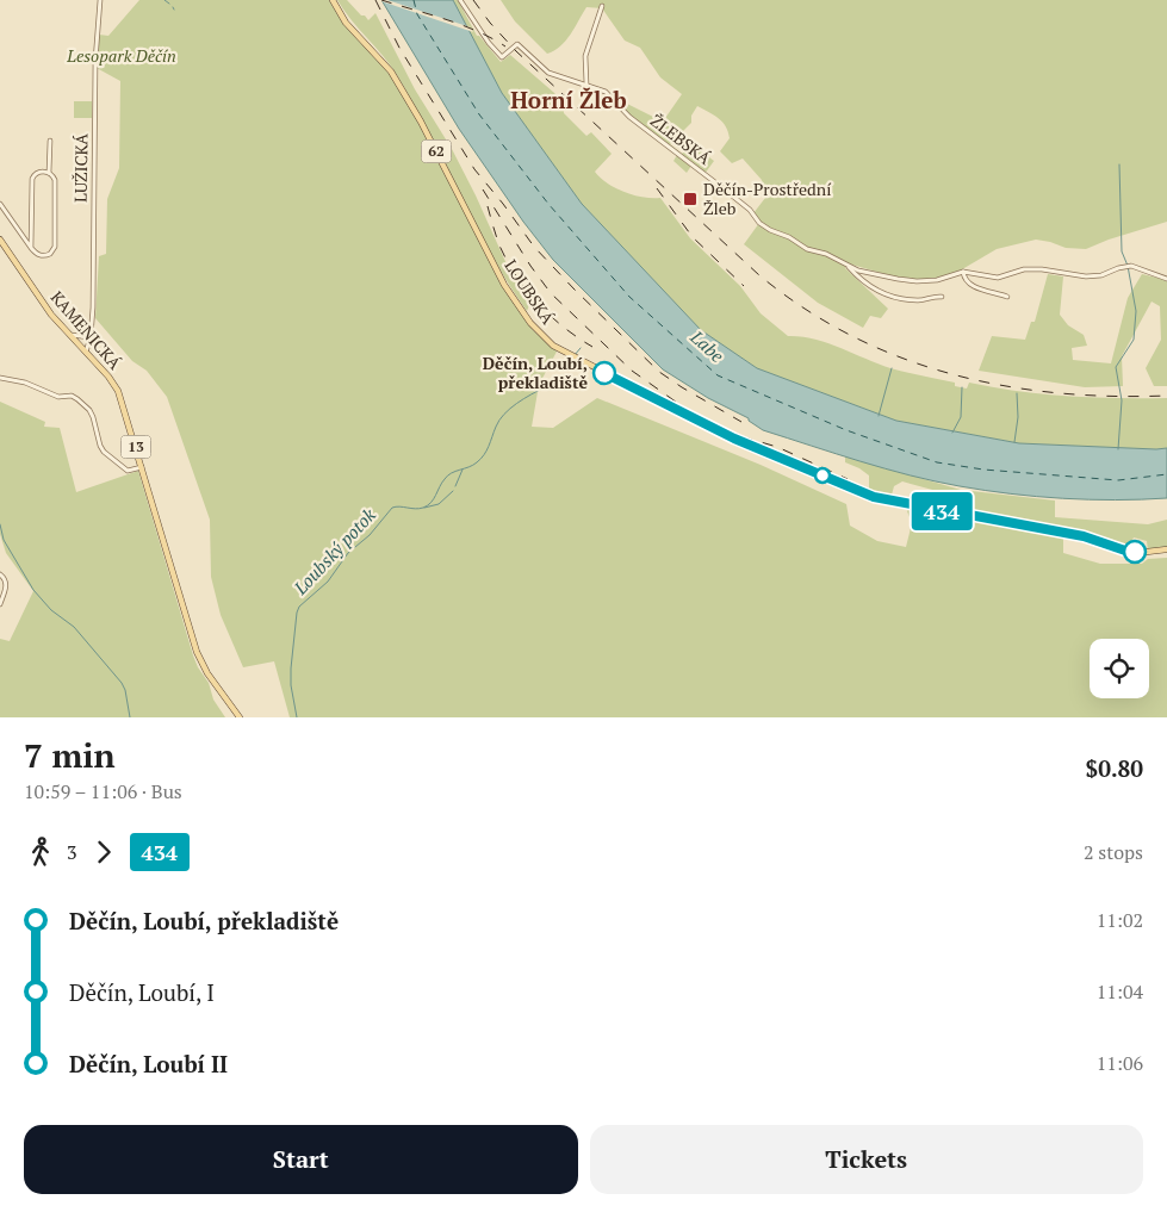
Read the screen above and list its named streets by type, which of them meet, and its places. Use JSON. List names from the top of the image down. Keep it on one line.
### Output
{"streets":{"main road":["62","LOUBSKÁ","KAMENICKÁ","13"],"street":["ŽLEBSKÁ","LUŽICKÁ"]},"crossings":[["LUŽICKÁ","KAMENICKÁ"]],"districts":["Horní Žleb"],"water":["Labe","Loubský potok"],"parks":["Lesopark Děčín"],"places":{"transit":["Děčín-Prostřední Žleb"],"other":["Děčín, Loubí, překladiště"]},"lines":["bus line 434"],"page":{"on_map":"434","heading":["7 min","10:59 – 11:06 · Bus","$0.80"],"legs":["3","434","2 stops"],"list":[{"name":"Děčín, Loubí, překladiště","value":"11:02"},{"name":"Děčín, Loubí, I","value":"11:04"},{"name":"Děčín, Loubí II","value":"11:06"}],"buttons":["Start","Tickets"]}}
